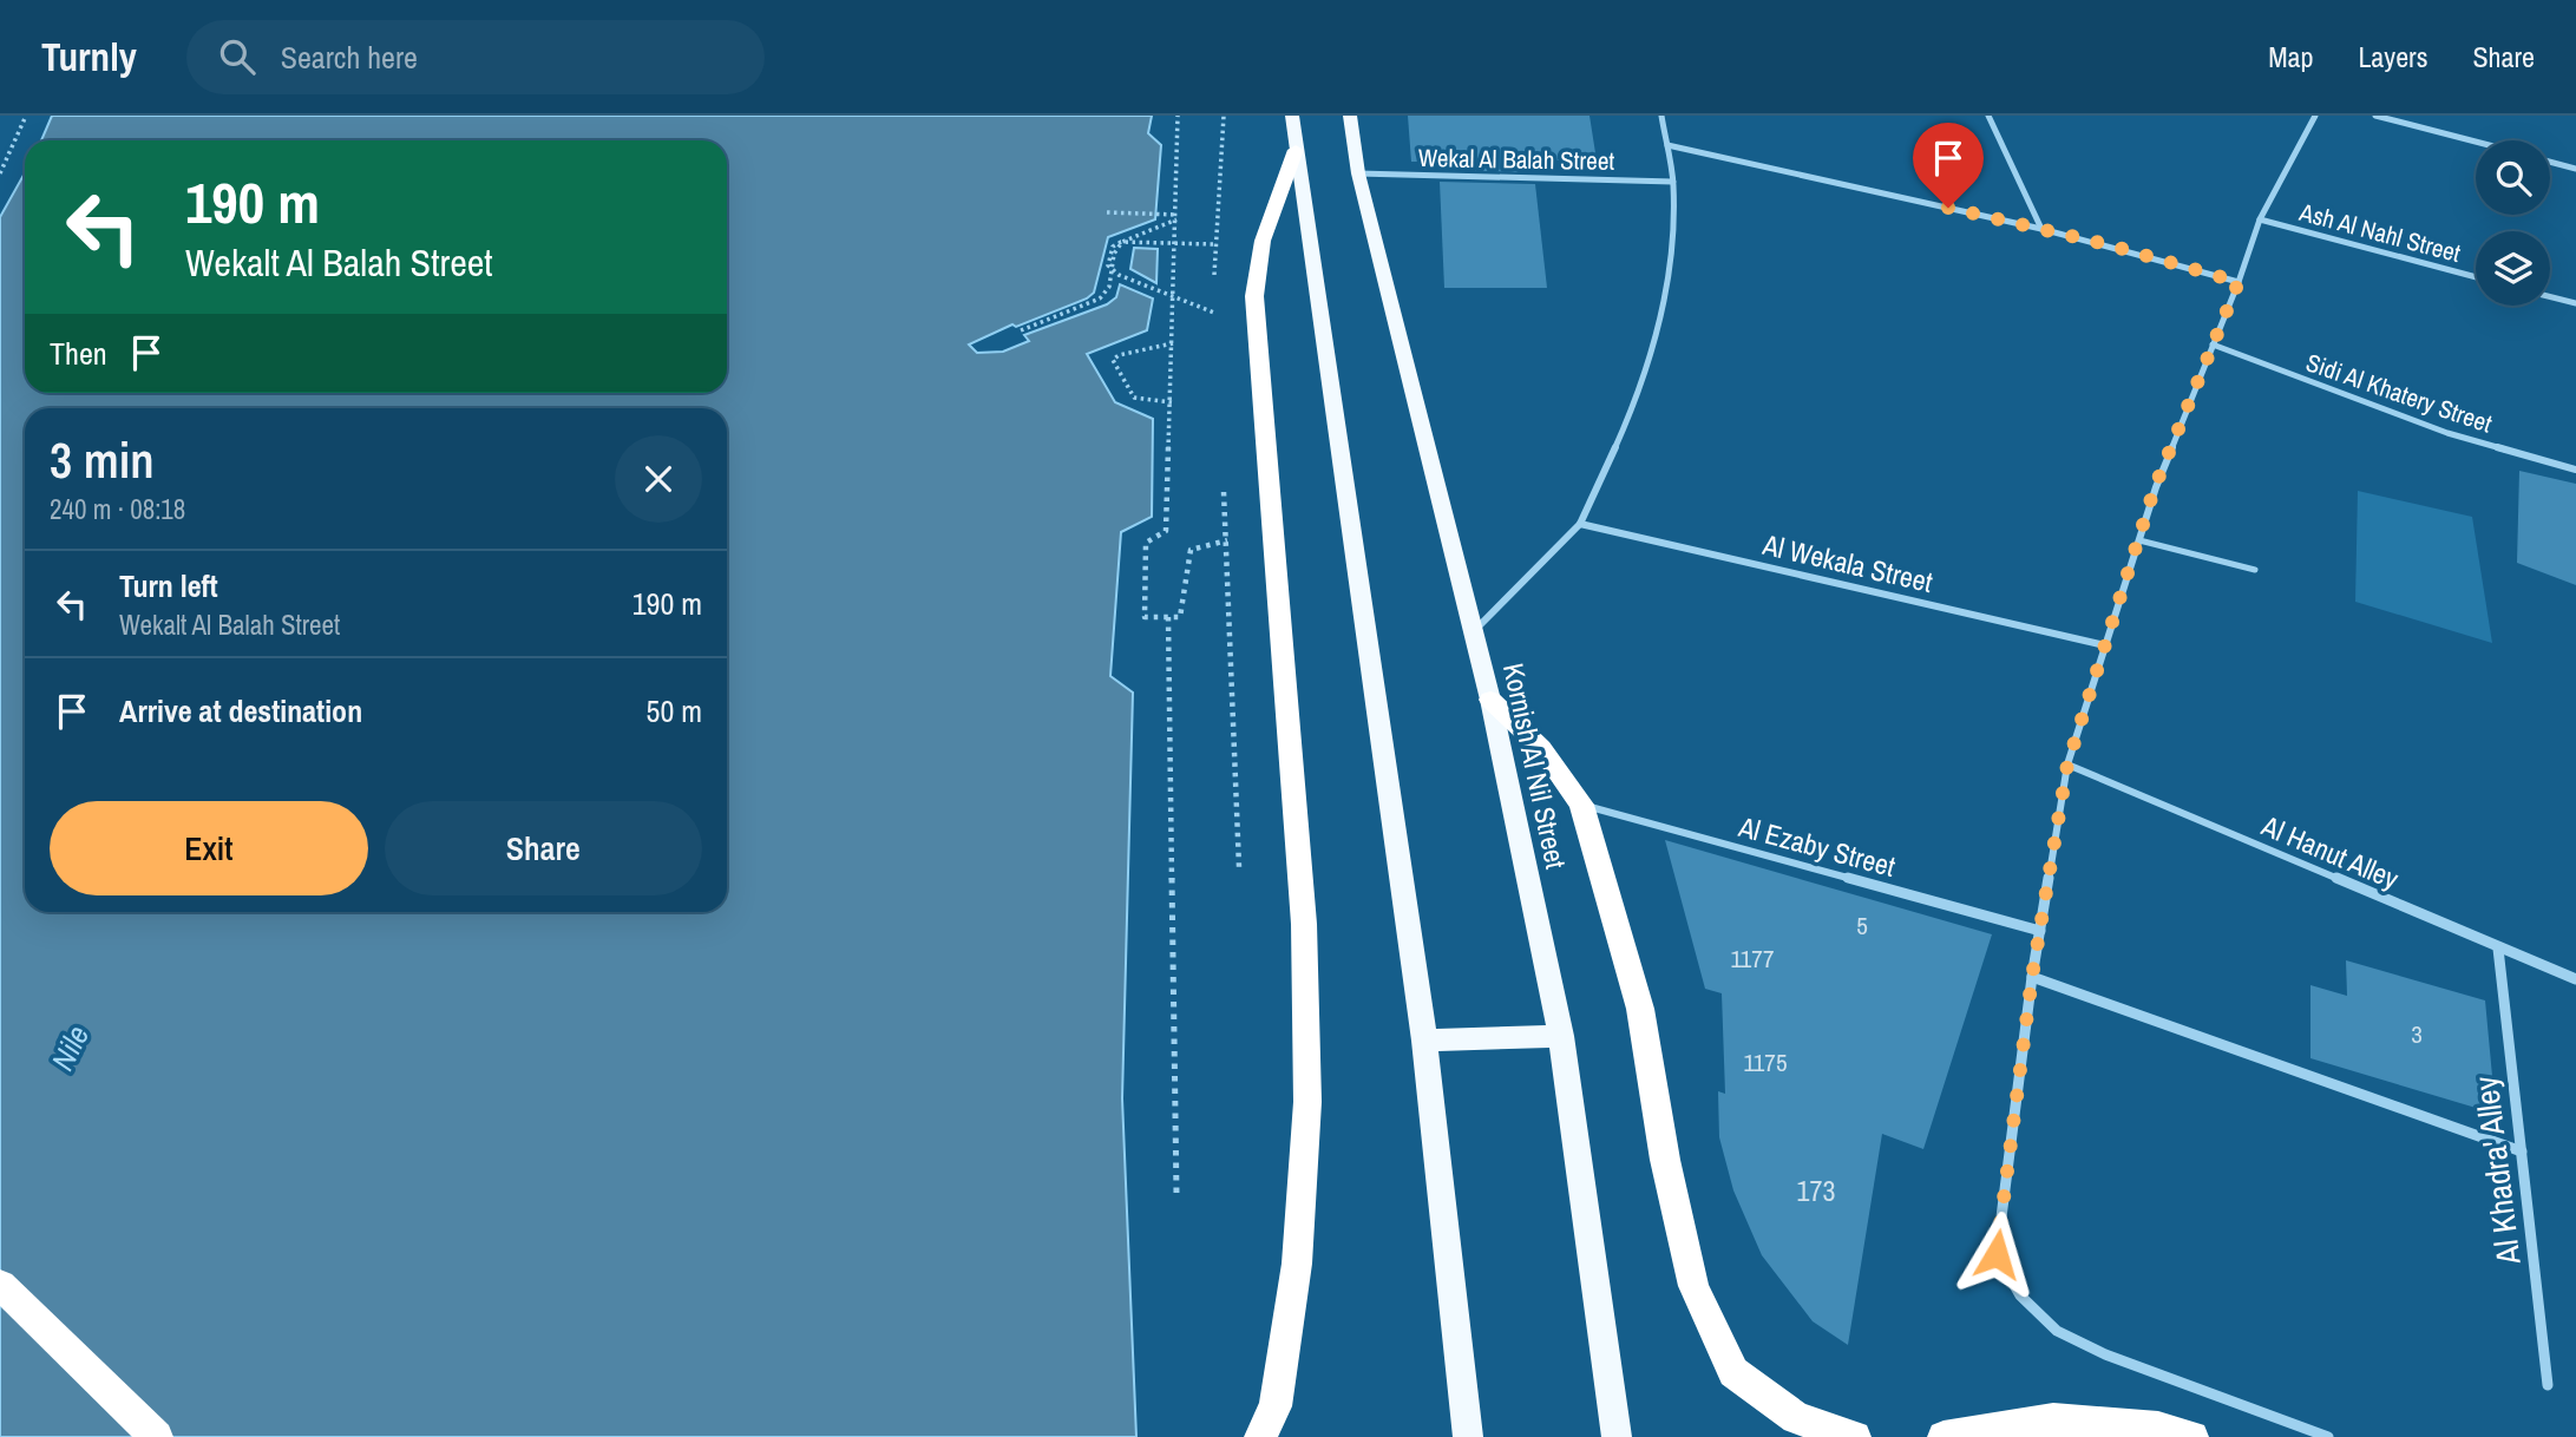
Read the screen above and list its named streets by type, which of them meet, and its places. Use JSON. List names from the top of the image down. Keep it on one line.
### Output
{"streets":{"highway":["Kornish Al Nil Street"],"street":["Wekal Al Balah Street","Ash Al Nahl Street","Sidi Al Khatery Street","Al Wekala Street","Al Ezaby Street","Al Hanut Alley","Al Khadra' Alley"]},"crossings":[["Wekal Al Balah Street","Kornish Al Nil Street"],["Al Hanut Alley","Al Khadra' Alley"]],"water":["Nile"],"house_numbers":["5","1177","3","1175","173"],"page":{"header":"Turnly","search":"Search here","nav":["Map","Layers","Share"],"turn":["190 m","Wekalt Al Balah Street"],"then":"Then","heading":["3 min","240 m · 08:18"],"list":[{"name":"Turn left","note":"Wekalt Al Balah Street","value":"190 m"},{"name":"Arrive at destination","value":"50 m"}],"buttons":["Exit","Share"]}}
